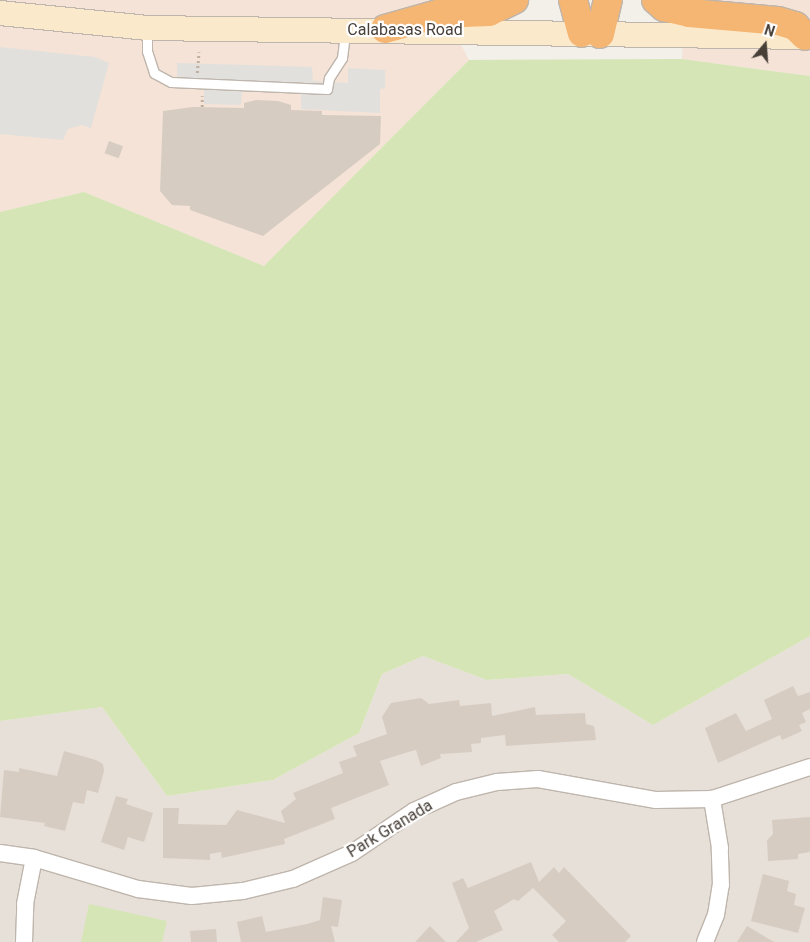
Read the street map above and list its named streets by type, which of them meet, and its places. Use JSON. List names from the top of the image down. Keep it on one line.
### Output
{"streets":{"main road":["Calabasas Road"],"street":["Park Granada"]},"north":"top"}
